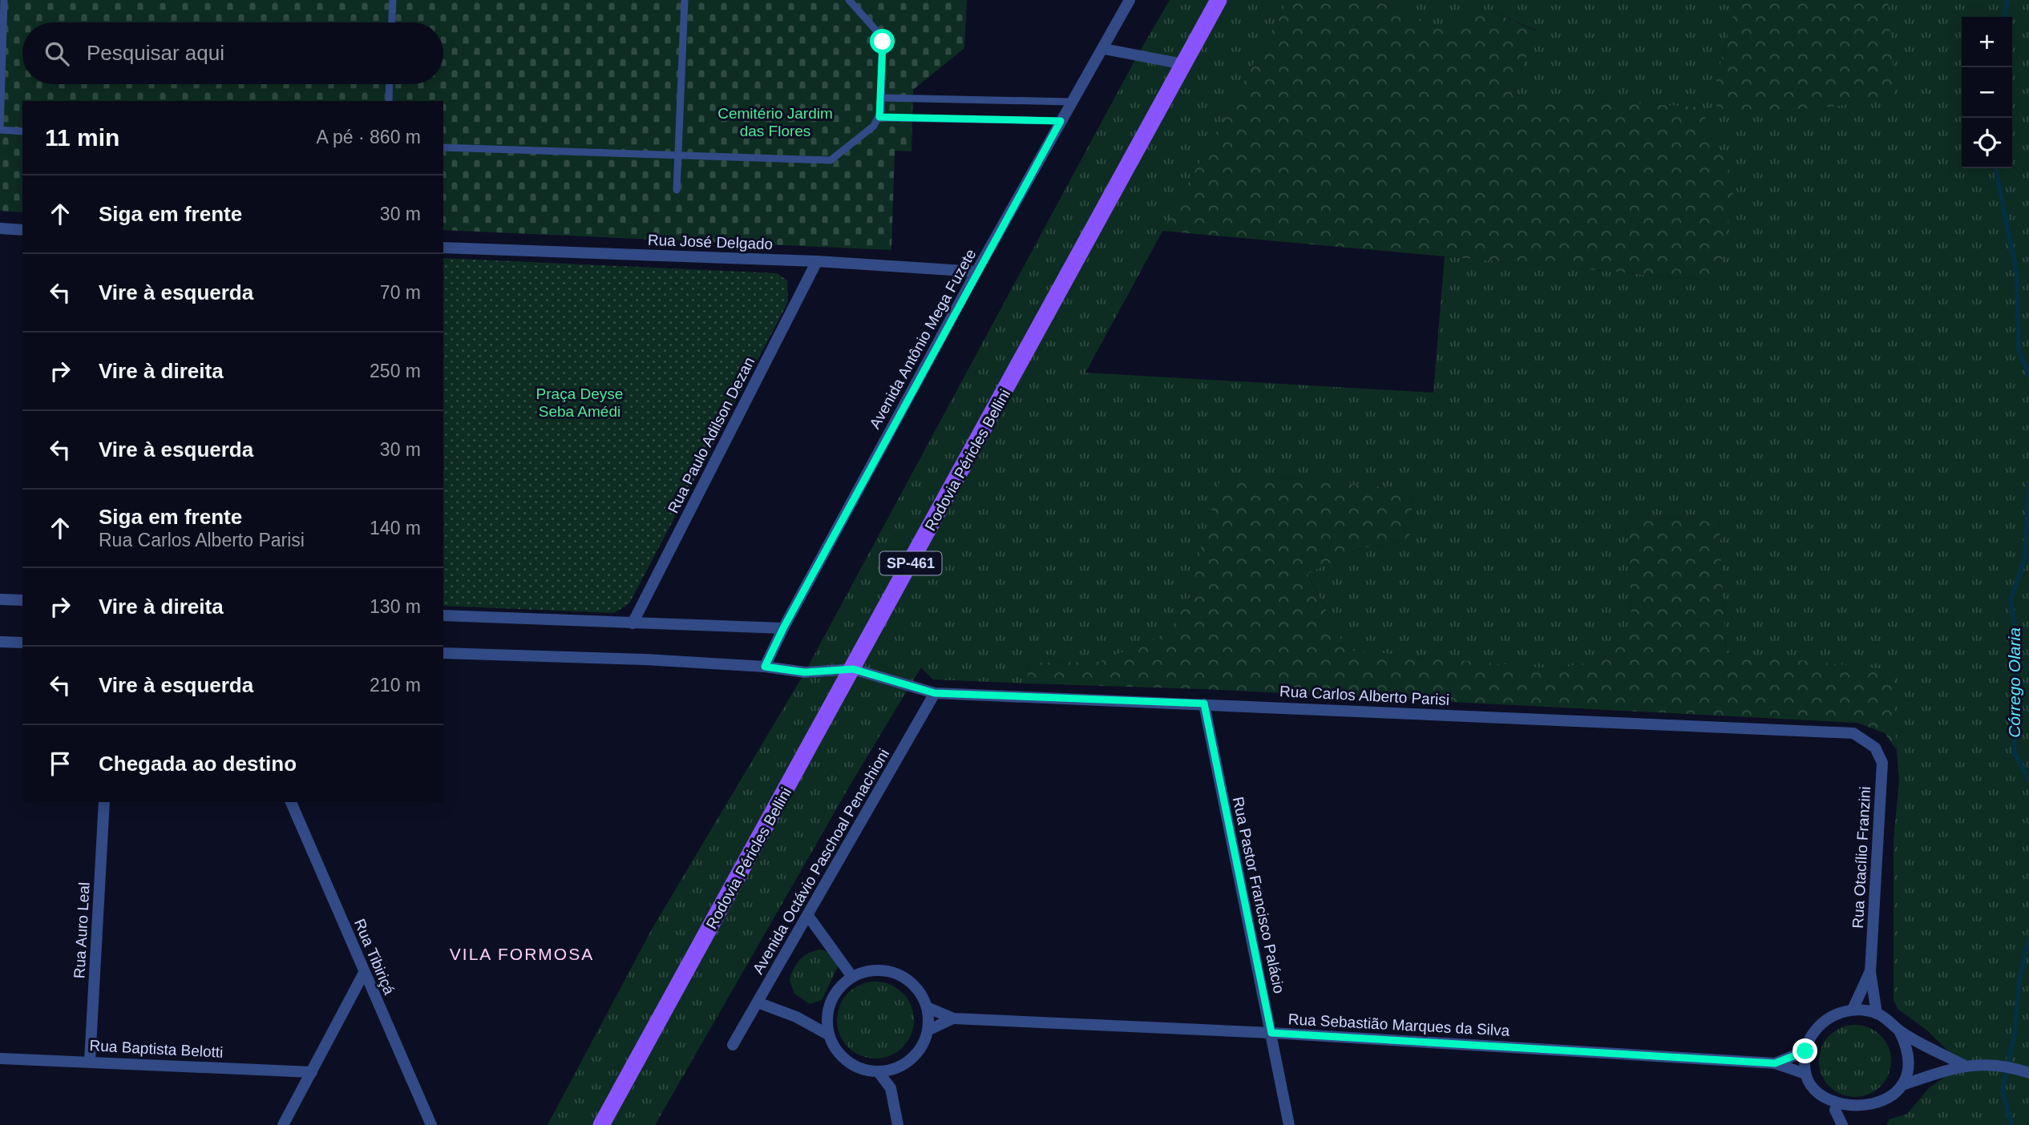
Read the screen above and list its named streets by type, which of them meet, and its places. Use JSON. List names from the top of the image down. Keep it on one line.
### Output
{"streets":{"main road":["Rodovia Péricles Bellini","SP-461"],"street":["Rua José Delgado","Avenida Antônio Mega Fuzete","Rua Paulo Adilson Dezan","Rua Carlos Alberto Parisi","Rua Otacílio Franzini","Avenida Octávio Paschoal Penachioni","Rua Pastor Francisco Palácio","Rua Auro Leal","Rua Tibiriçá","Rua Sebastião Marques da Silva","Rua Baptista Belotti"]},"crossings":[["Rua José Delgado","Avenida Antônio Mega Fuzete"],["Rua José Delgado","Rua Paulo Adilson Dezan"],["Rodovia Péricles Bellini","Rua Carlos Alberto Parisi"],["Rua Carlos Alberto Parisi","Rua Otacílio Franzini"],["Rua Carlos Alberto Parisi","Avenida Octávio Paschoal Penachioni"],["Rua Carlos Alberto Parisi","Rua Pastor Francisco Palácio"],["Rua Otacílio Franzini","Rua Sebastião Marques da Silva"],["Rua Pastor Francisco Palácio","Rua Sebastião Marques da Silva"],["Rua Auro Leal","Rua Baptista Belotti"]],"districts":["VILA FORMOSA"],"water":["Córrego Olaria"],"parks":["Cemitério Jardim das Flores","Praça Deyse Seba Amédi"],"page":{"map_buttons":["+","−"],"search":"Pesquisar aqui","heading":["11 min","A pé · 860 m"],"list":[["Siga em frente","30 m"],["Vire à esquerda","70 m"],["Vire à direita","250 m"],["Vire à esquerda","30 m"],["Siga em frente","Rua Carlos Alberto Parisi","140 m"],["Vire à direita","130 m"],["Vire à esquerda","210 m"],"Chegada ao destino"]}}
